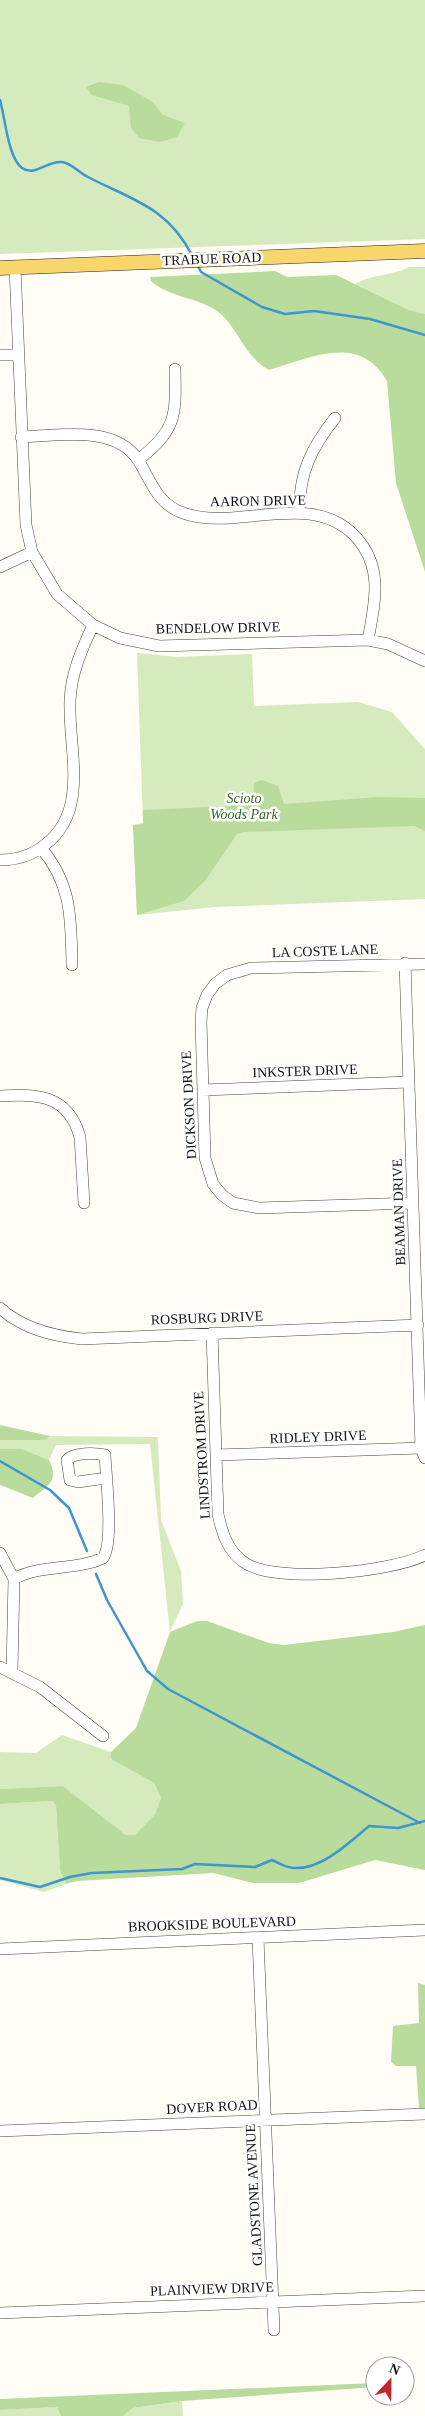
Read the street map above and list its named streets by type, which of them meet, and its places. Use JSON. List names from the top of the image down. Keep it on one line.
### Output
{"streets":{"main road":["TRABUE ROAD"],"street":["AARON DRIVE","BENDELOW DRIVE","LA COSTE LANE","INKSTER DRIVE","DICKSON DRIVE","BEAMAN DRIVE","ROSBURG DRIVE","RIDLEY DRIVE","LINDSTROM DRIVE","BROOKSIDE BOULEVARD","DOVER ROAD","GLADSTONE AVENUE","PLAINVIEW DRIVE"]},"crossings":[["TRABUE ROAD","BENDELOW DRIVE"],["AARON DRIVE","BENDELOW DRIVE"],["LA COSTE LANE","DICKSON DRIVE"],["LA COSTE LANE","BEAMAN DRIVE"],["INKSTER DRIVE","DICKSON DRIVE"],["INKSTER DRIVE","BEAMAN DRIVE"],["DICKSON DRIVE","BEAMAN DRIVE"],["BEAMAN DRIVE","ROSBURG DRIVE"],["BEAMAN DRIVE","RIDLEY DRIVE"],["ROSBURG DRIVE","LINDSTROM DRIVE"],["RIDLEY DRIVE","LINDSTROM DRIVE"],["BROOKSIDE BOULEVARD","GLADSTONE AVENUE"],["DOVER ROAD","GLADSTONE AVENUE"],["GLADSTONE AVENUE","PLAINVIEW DRIVE"]],"parks":["Scioto Woods Park"],"north":"top"}
